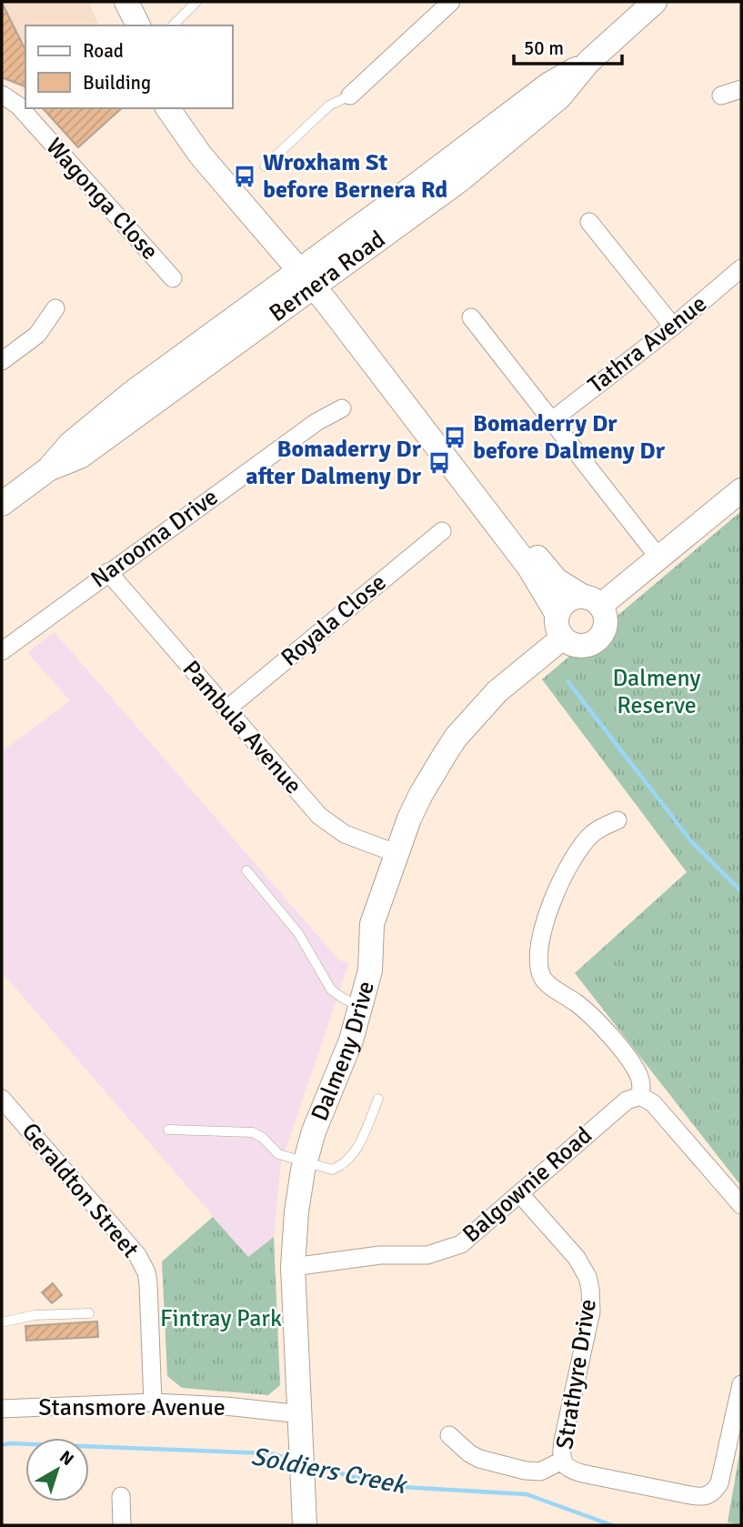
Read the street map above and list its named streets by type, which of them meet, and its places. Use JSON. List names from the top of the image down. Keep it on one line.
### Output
{"streets":{"street":["Wagonga Close","Bernera Road","Tathra Avenue","Narooma Drive","Royala Close","Pambula Avenue","Dalmeny Drive","Balgownie Road","Geraldton Street","Strathyre Drive","Stansmore Avenue"]},"crossings":[["Narooma Drive","Pambula Avenue"],["Royala Close","Pambula Avenue"],["Pambula Avenue","Dalmeny Drive"],["Dalmeny Drive","Balgownie Road"],["Dalmeny Drive","Stansmore Avenue"],["Balgownie Road","Strathyre Drive"],["Geraldton Street","Stansmore Avenue"]],"water":["Soldiers Creek"],"parks":["Dalmeny Reserve","Fintray Park"],"places":{"bus stop":["Wroxham St before Bernera Rd","Bomaderry Dr before Dalmeny Dr","Bomaderry Dr after Dalmeny Dr"]},"legend":["Road","Building"],"scale_bar":"50 m","north":"top right"}
